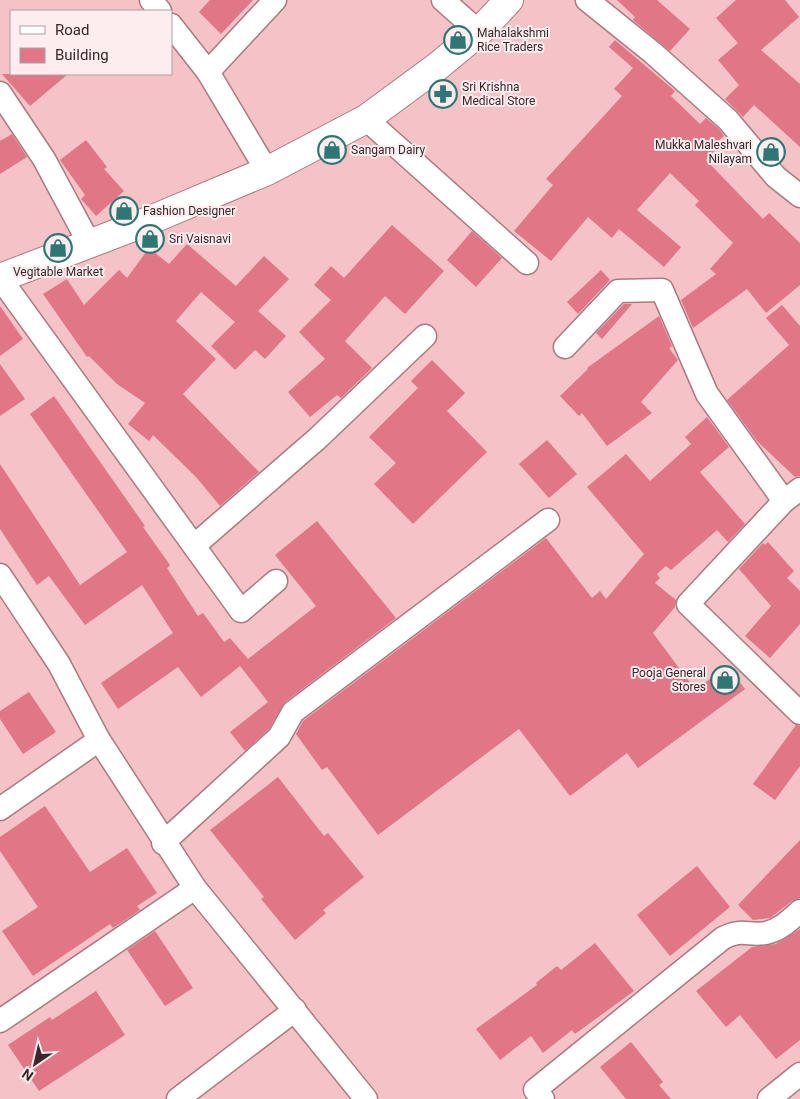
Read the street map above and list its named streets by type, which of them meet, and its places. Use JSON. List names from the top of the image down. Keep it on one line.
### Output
{"places":{"shop":["Mahalakshmi Rice Traders","Sangam Dairy","Mukka Maleshvari Nilayam","Fashion Designer","Sri Vaisnavi","Vegitable Market","Pooja General Stores"],"pharmacy":["Sri Krishna Medical Store"]},"legend":["Road","Building"],"north":"bottom left"}
